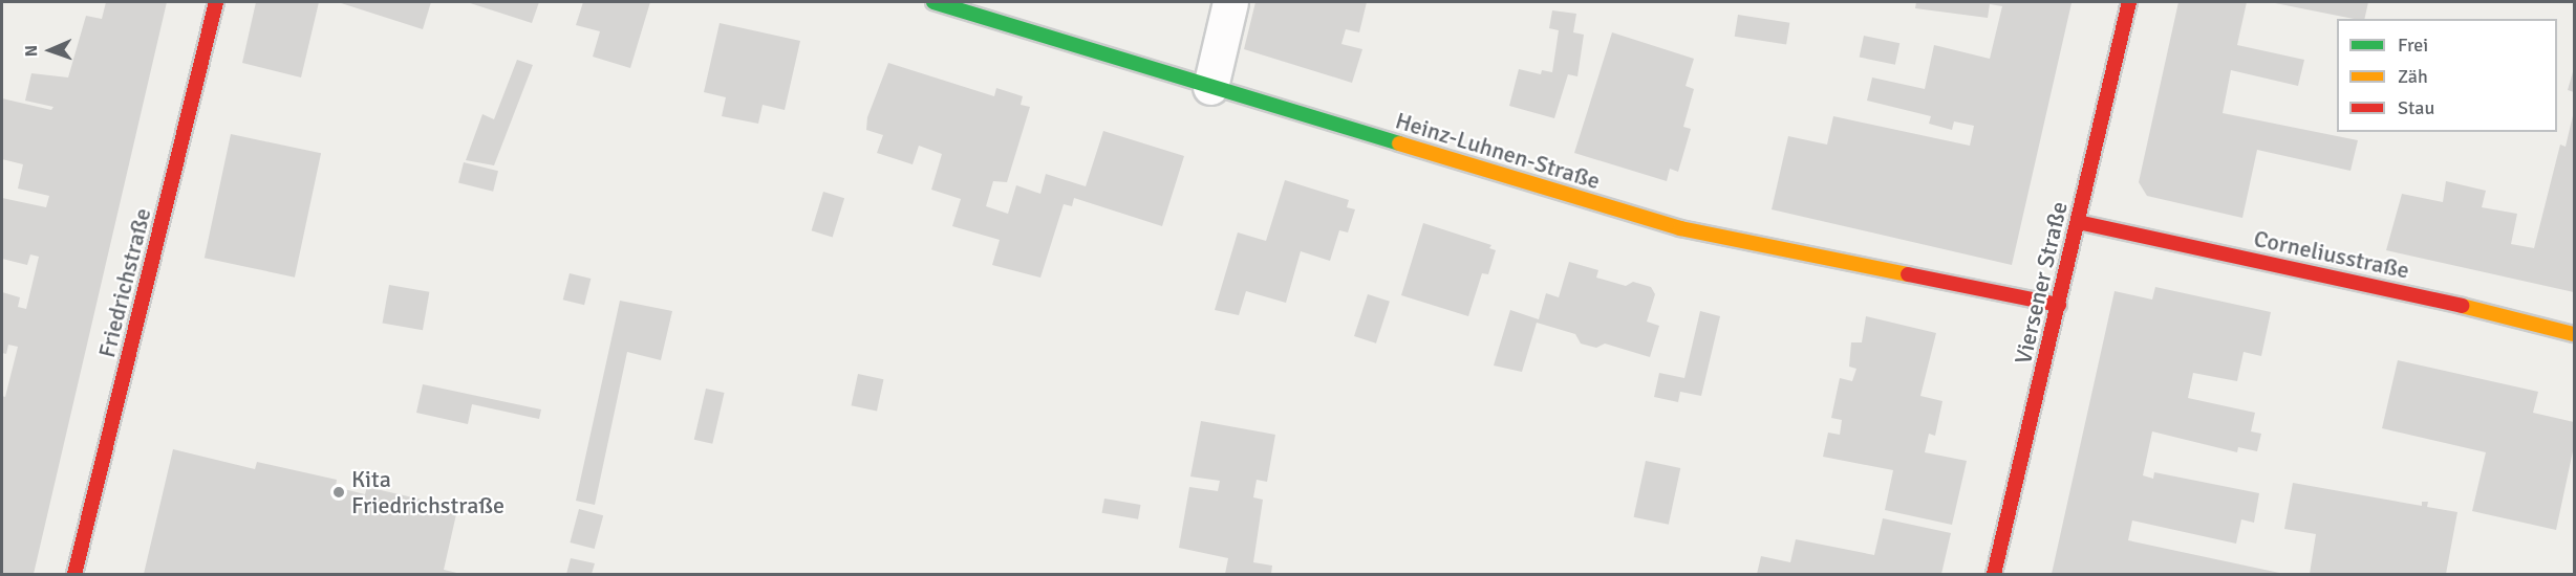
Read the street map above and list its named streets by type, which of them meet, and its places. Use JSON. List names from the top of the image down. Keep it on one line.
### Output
{"streets":{"street":["Heinz-Luhnen-Straße","Corneliusstraße","Friedrichstraße","Viersener Straße"]},"crossings":[["Heinz-Luhnen-Straße","Viersener Straße"],["Corneliusstraße","Viersener Straße"]],"places":["Kita Friedrichstraße"],"legend":["Frei","Zäh","Stau"],"north":"left"}
